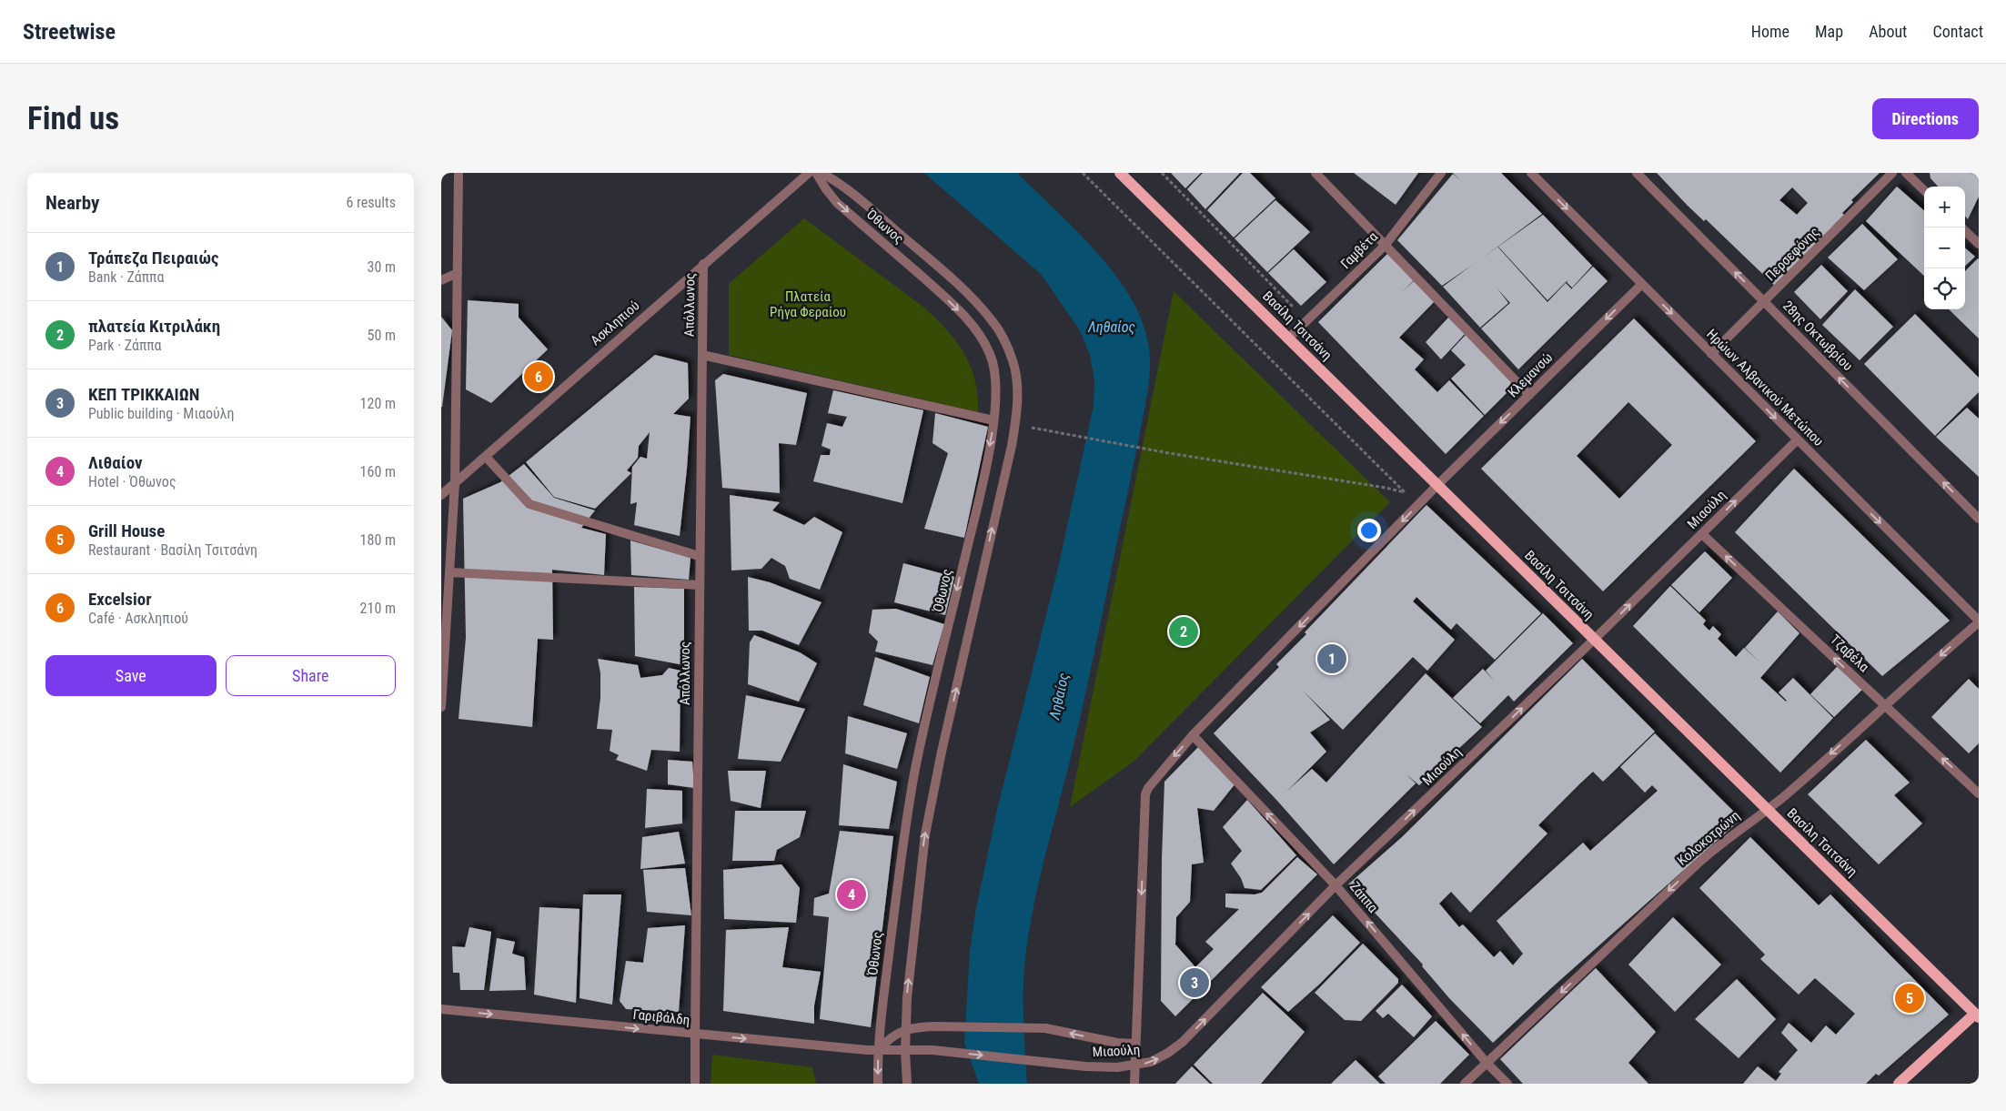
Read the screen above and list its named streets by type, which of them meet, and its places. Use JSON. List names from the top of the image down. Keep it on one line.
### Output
{"streets":{"main road":["Βασίλη Τσιτσάνη"],"street":["Όθωνος","Γαμβέτα","Περσεφόνης","Απόλλωνος","Ασκληπιού","28ης Οκτωβρίου","Κλεμανσώ","Ηρώων Αλβανικού Μετώπου","Μιαούλη","Τζαβέλα","Κολοκοτρώνη","Ζάππα","Γαριβάλδη"]},"crossings":[["Όθωνος","Γαριβάλδη"],["Γαμβέτα","Βασίλη Τσιτσάνη"],["Περσεφόνης","28ης Οκτωβρίου"],["Περσεφόνης","Ηρώων Αλβανικού Μετώπου"],["Απόλλωνος","Ασκληπιού"],["Απόλλωνος","Γαριβάλδη"],["Βασίλη Τσιτσάνη","Κλεμανσώ"],["Βασίλη Τσιτσάνη","Μιαούλη"],["Βασίλη Τσιτσάνη","Κολοκοτρώνη"],["Κλεμανσώ","Ηρώων Αλβανικού Μετώπου"],["Κλεμανσώ","Μιαούλη"],["Κλεμανσώ","Ζάππα"],["Ηρώων Αλβανικού Μετώπου","Μιαούλη"],["Ηρώων Αλβανικού Μετώπου","Κολοκοτρώνη"],["Μιαούλη","Τζαβέλα"],["Μιαούλη","Ζάππα"],["Μιαούλη","Γαριβάλδη"],["Τζαβέλα","Κολοκοτρώνη"],["Κολοκοτρώνη","Ζάππα"]],"one_way":["28ης Οκτωβρίου","Κλεμανσώ","Ηρώων Αλβανικού Μετώπου","Μιαούλη","Τζαβέλα","Κολοκοτρώνη","Ζάππα","Γαριβάλδη"],"water":["Ληθαίος"],"parks":["Πλατεία Ρήγα Φεραίου"],"page":{"header":"Streetwise","nav":["Home","Map","About","Contact"],"buttons":["Directions",["Save","Share"]],"title":"Find us","heading":["Nearby","6 results"],"map_buttons":["+","−"],"list":[{"mark":"1","name":"Τράπεζα Πειραιώς","note":"Bank · Ζάππα","value":"30 m"},{"mark":"2","name":"πλατεία Κιτριλάκη","note":"Park · Ζάππα","value":"50 m"},{"mark":"3","name":"ΚΕΠ ΤΡΙΚΚΑΙΩΝ","note":"Public building · Μιαούλη","value":"120 m"},{"mark":"4","name":"Λιθαίον","note":"Hotel · Όθωνος","value":"160 m"},{"mark":"5","name":"Grill House","note":"Restaurant · Βασίλη Τσιτσάνη","value":"180 m"},{"mark":"6","name":"Excelsior","note":"Café · Ασκληπιού","value":"210 m"}],"pins":["6","2","1","4","3","5"]}}
